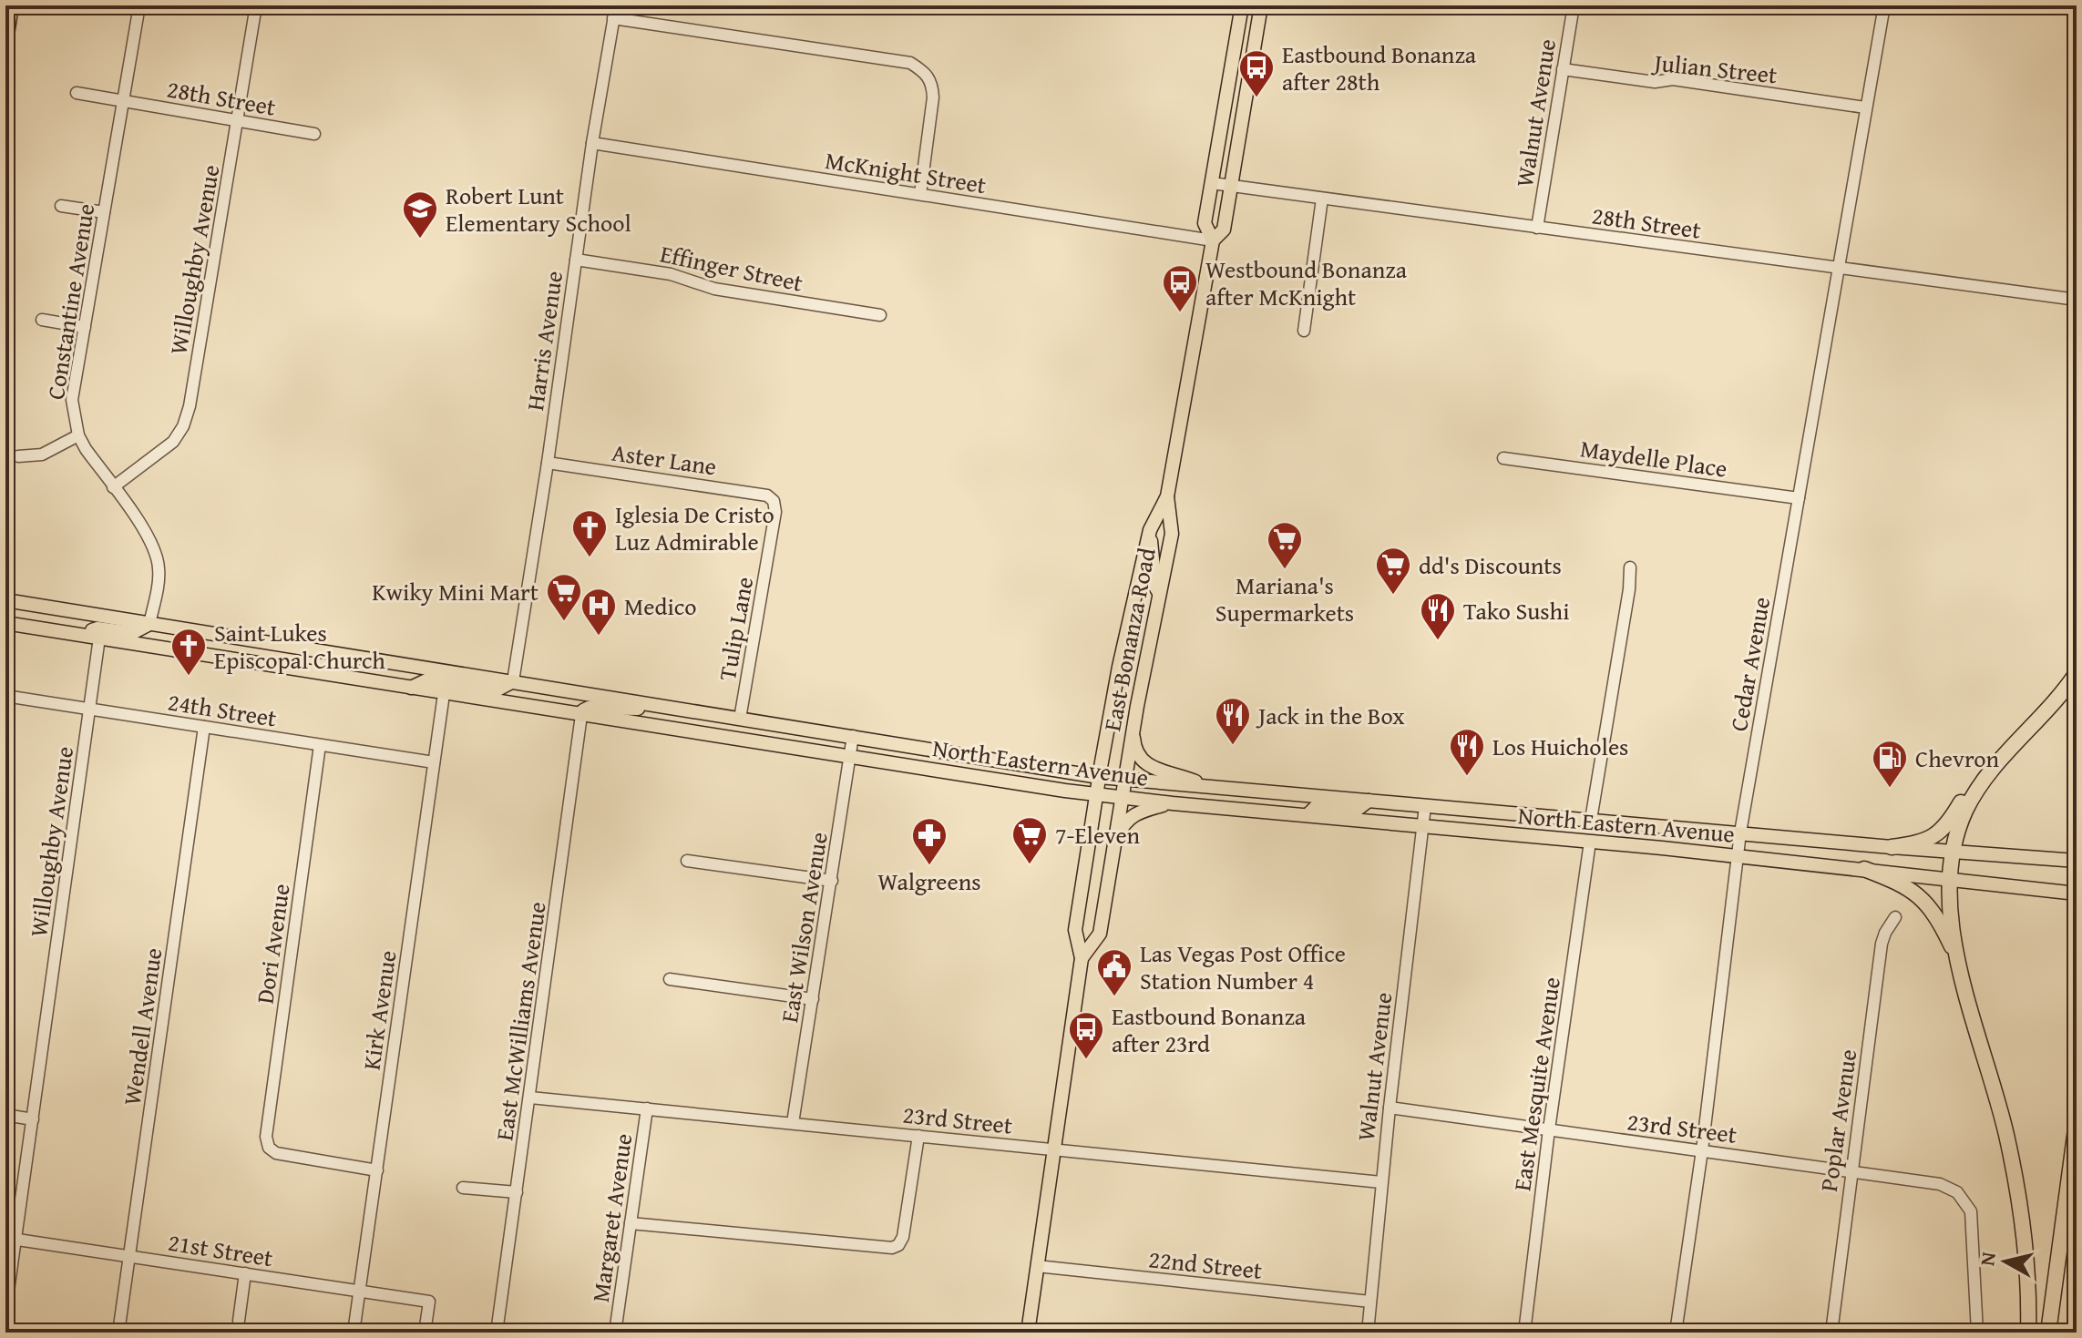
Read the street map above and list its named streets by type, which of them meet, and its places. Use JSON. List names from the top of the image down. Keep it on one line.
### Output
{"streets":{"main road":["East Bonanza Road","North Eastern Avenue"],"street":["Julian Street","28th Street","Walnut Avenue","McKnight Street","Willoughby Avenue","Effinger Street","Constantine Avenue","Harris Avenue","Maydelle Place","Aster Lane","Tulip Lane","Cedar Avenue","24th Street","East Wilson Avenue","Dori Avenue","Kirk Avenue","East McWilliams Avenue","Wendell Avenue","East Mesquite Avenue","23rd Street","Poplar Avenue","Margaret Avenue","21st Street","22nd Street"]},"crossings":[["Julian Street","Walnut Avenue"],["Julian Street","Cedar Avenue"],["28th Street","Walnut Avenue"],["28th Street","Willoughby Avenue"],["28th Street","Constantine Avenue"],["28th Street","East Bonanza Road"],["28th Street","Cedar Avenue"],["Walnut Avenue","North Eastern Avenue"],["Walnut Avenue","23rd Street"],["Walnut Avenue","22nd Street"],["McKnight Street","Harris Avenue"],["McKnight Street","East Bonanza Road"],["Willoughby Avenue","Constantine Avenue"],["Willoughby Avenue","24th Street"],["Willoughby Avenue","North Eastern Avenue"],["Willoughby Avenue","21st Street"],["Effinger Street","Harris Avenue"],["Constantine Avenue","North Eastern Avenue"],["Harris Avenue","Aster Lane"],["Harris Avenue","North Eastern Avenue"],["Maydelle Place","Cedar Avenue"],["Aster Lane","Tulip Lane"],["Tulip Lane","North Eastern Avenue"],["East Bonanza Road","North Eastern Avenue"],["East Bonanza Road","23rd Street"],["East Bonanza Road","22nd Street"],["Cedar Avenue","North Eastern Avenue"],["Cedar Avenue","23rd Street"],["24th Street","Dori Avenue"],["24th Street","Kirk Avenue"],["24th Street","Wendell Avenue"],["North Eastern Avenue","East Wilson Avenue"],["North Eastern Avenue","Kirk Avenue"],["North Eastern Avenue","East McWilliams Avenue"],["North Eastern Avenue","East Mesquite Avenue"],["East Wilson Avenue","23rd Street"],["Dori Avenue","Kirk Avenue"],["Kirk Avenue","21st Street"],["East McWilliams Avenue","23rd Street"],["Wendell Avenue","21st Street"],["East Mesquite Avenue","23rd Street"],["23rd Street","Poplar Avenue"],["23rd Street","Margaret Avenue"]],"places":{"bus stop":["Eastbound Bonanza after 28th","Westbound Bonanza after McKnight","Eastbound Bonanza after 23rd"],"school or university":["Robert Lunt Elementary School"],"church":["Iglesia De Cristo Luz Admirable","Saint Lukes Episcopal Church"],"supermarket":["Mariana's Supermarkets","dd's Discounts","Kwiky Mini Mart","7-Eleven"],"hospital":["Medico"],"restaurant":["Tako Sushi","Jack in the Box","Los Huicholes"],"fuel station":["Chevron"],"pharmacy":["Walgreens"],"public building":["Las Vegas Post Office Station Number 4"]},"north":"left"}
